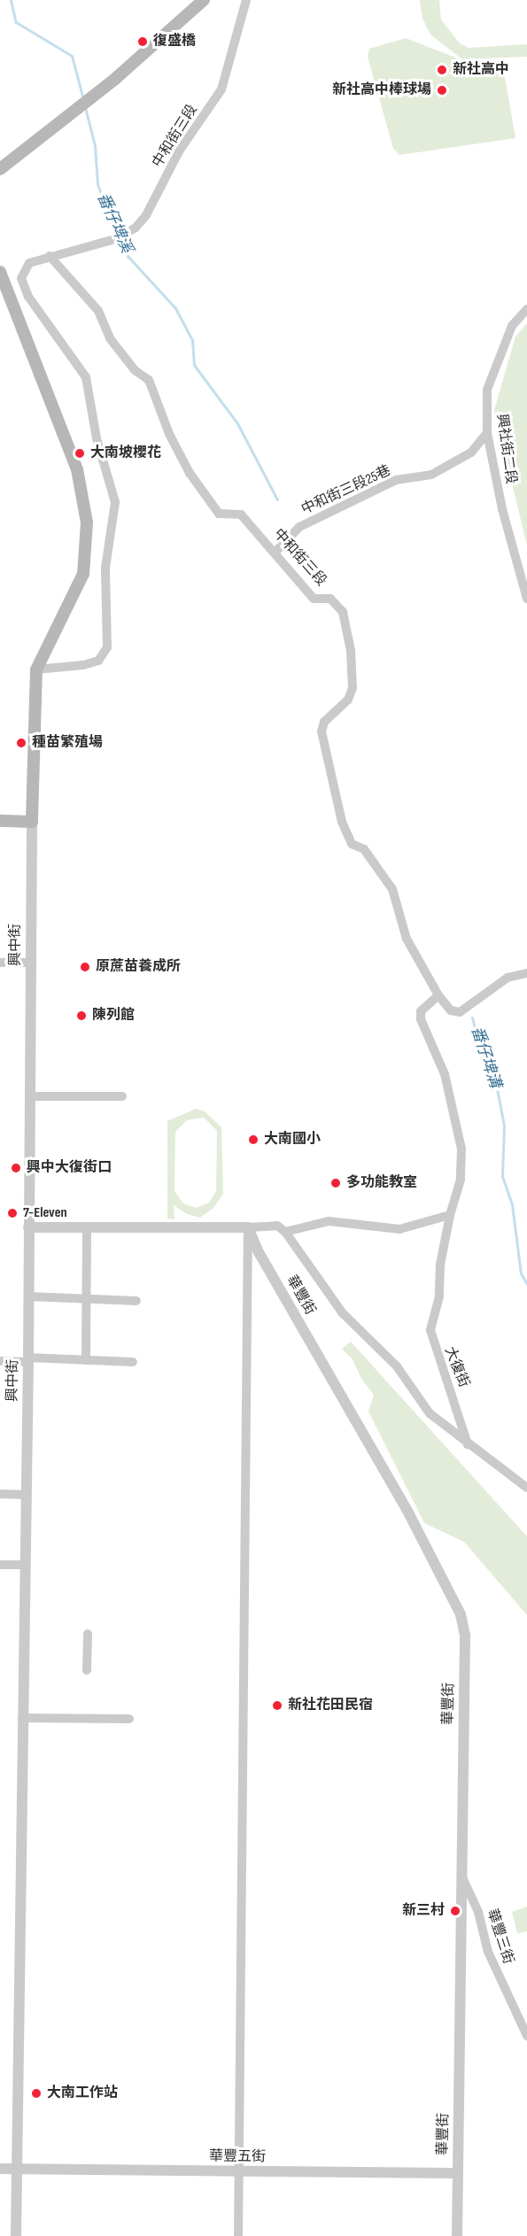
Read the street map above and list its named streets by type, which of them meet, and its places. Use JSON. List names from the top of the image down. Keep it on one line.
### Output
{"streets":{"street":["中和街三段","興社街二段","中和街三段25巷","興中街","華豐街","大復街","華豐三街","華豐五街"]},"crossings":[["中和街三段","中和街三段25巷"],["中和街三段","大復街"],["興社街二段","中和街三段25巷"],["興中街","華豐五街"],["華豐街","華豐三街"],["華豐街","華豐五街"]],"water":["番仔埤溪","番仔埤溝"],"places":["復盛橋","新社高中","新社高中棒球場","大南坡櫻花","種苗繁殖場","原蔗苗養成所","陳列館","大南國小","興中大復街口","多功能教室","7-Eleven","新社花田民宿","新三村","大南工作站"]}
